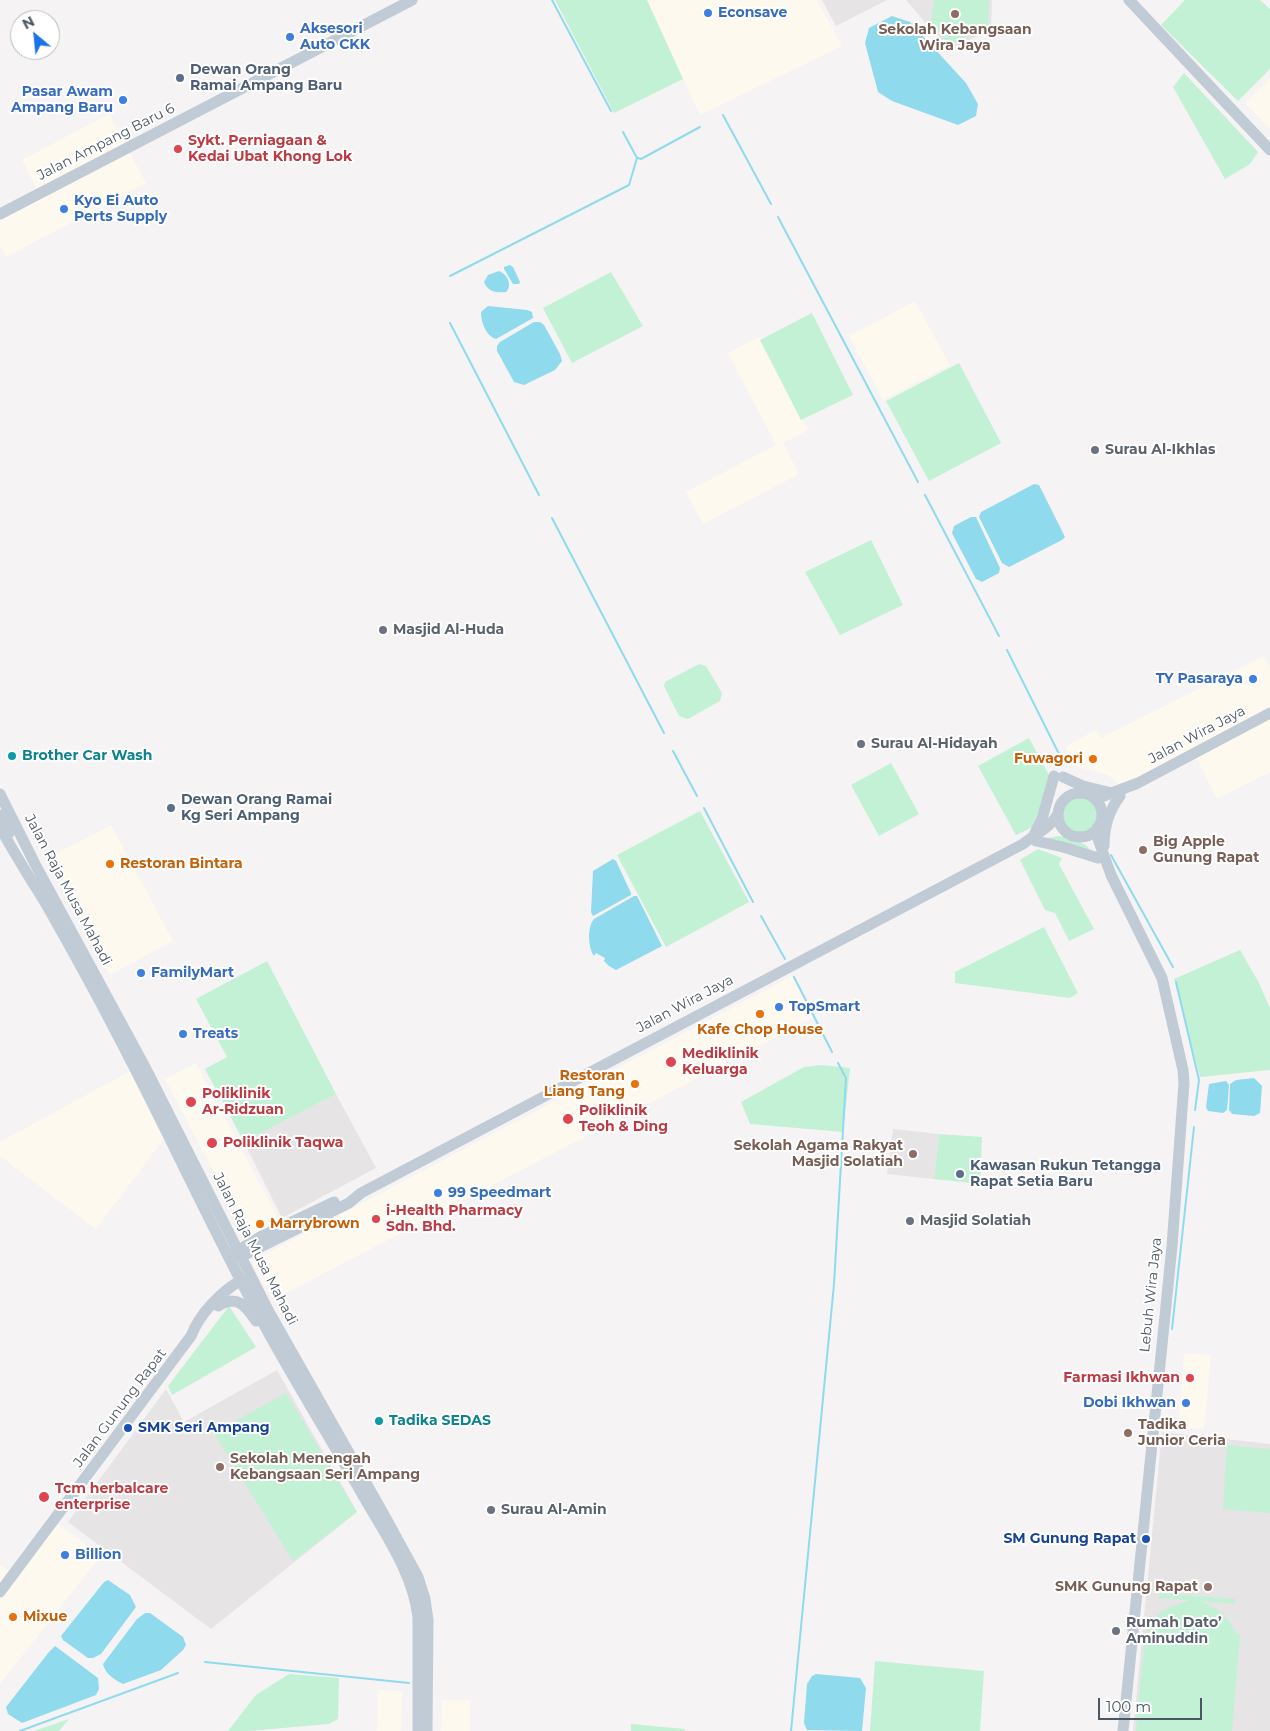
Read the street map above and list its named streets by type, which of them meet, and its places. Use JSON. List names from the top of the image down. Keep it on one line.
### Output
{"streets":{"street":["Jalan Ampang Baru 6","Jalan Wira Jaya","Jalan Raja Musa Mahadi","Lebuh Wira Jaya","Jalan Gunung Rapat"]},"crossings":[["Jalan Wira Jaya","Jalan Raja Musa Mahadi"],["Jalan Wira Jaya","Lebuh Wira Jaya"],["Jalan Raja Musa Mahadi","Jalan Gunung Rapat"]],"places":["Econsave","Sekolah Kebangsaan Wira Jaya","Aksesori Auto CKK","Dewan Orang Ramai Ampang Baru","Pasar Awam Ampang Baru","Sykt. Perniagaan & Kedai Ubat Khong Lok","Kyo Ei Auto Perts Supply","Surau Al-Ikhlas","Masjid Al-Huda","TY Pasaraya","Surau Al-Hidayah","Brother Car Wash","Fuwagori","Dewan Orang Ramai Kg Seri Ampang","Big Apple Gunung Rapat","Restoran Bintara","FamilyMart","TopSmart","Kafe Chop House","Treats","Mediklinik Keluarga","Restoran Liang Tang","Poliklinik Ar-Ridzuan","Poliklinik Teoh & Ding","Poliklinik Taqwa","Sekolah Agama Rakyat Masjid Solatiah","Kawasan Rukun Tetangga Rapat Setia Baru","99 Speedmart","i-Health Pharmacy Sdn. Bhd.","Masjid Solatiah","Marrybrown","Farmasi Ikhwan","Dobi Ikhwan","Tadika SEDAS","SMK Seri Ampang","Tadika Junior Ceria","Sekolah Menengah Kebangsaan Seri Ampang","Tcm herbalcare enterprise","Surau Al-Amin","SM Gunung Rapat","Billion","SMK Gunung Rapat","Mixue","Rumah Dato’ Aminuddin"],"scale_bar":"100 m","north":"top left"}
